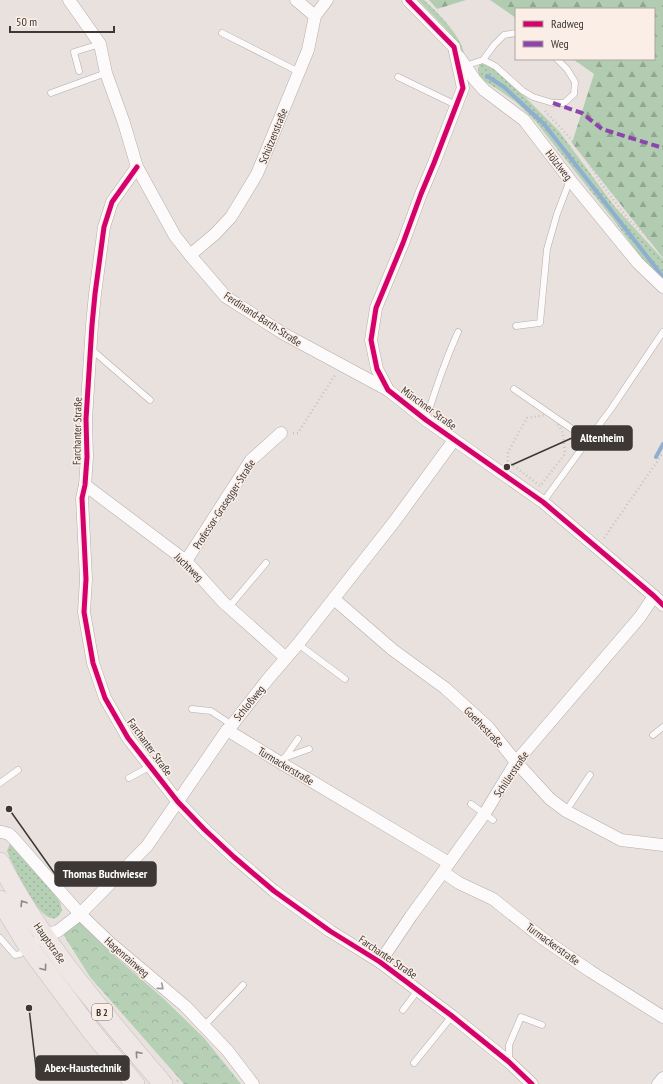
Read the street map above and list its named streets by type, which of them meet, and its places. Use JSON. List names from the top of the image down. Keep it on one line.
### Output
{"streets":{"main road":["Hauptstraße","B 2"],"street":["Schützenstraße","Hölzlweg","Ferdinand-Barth-Straße","Münchner Straße","Farchanter Straße","Professor-Grasegger-Straße","Juchtweg","Schloßweg","Goethestraße","Turmackerstraße","Schillerstraße","Hagenrainweg"]},"crossings":[["Schützenstraße","Ferdinand-Barth-Straße"],["Hölzlweg","Münchner Straße"],["Ferdinand-Barth-Straße","Münchner Straße"],["Ferdinand-Barth-Straße","Farchanter Straße"],["Münchner Straße","Schloßweg"],["Münchner Straße","Schillerstraße"],["Farchanter Straße","Juchtweg"],["Farchanter Straße","Schloßweg"],["Farchanter Straße","Schillerstraße"],["Professor-Grasegger-Straße","Juchtweg"],["Juchtweg","Schloßweg"],["Schloßweg","Goethestraße"],["Schloßweg","Turmackerstraße"],["Schloßweg","Hauptstraße"],["Schloßweg","Hagenrainweg"],["Goethestraße","Schillerstraße"],["Turmackerstraße","Schillerstraße"],["Hauptstraße","B 2"]],"one_way":["Hagenrainweg"],"places":["Altenheim","Thomas Buchwieser","Abex-Haustechnik"],"legend":["Radweg","Weg"],"scale_bar":"50 m"}
